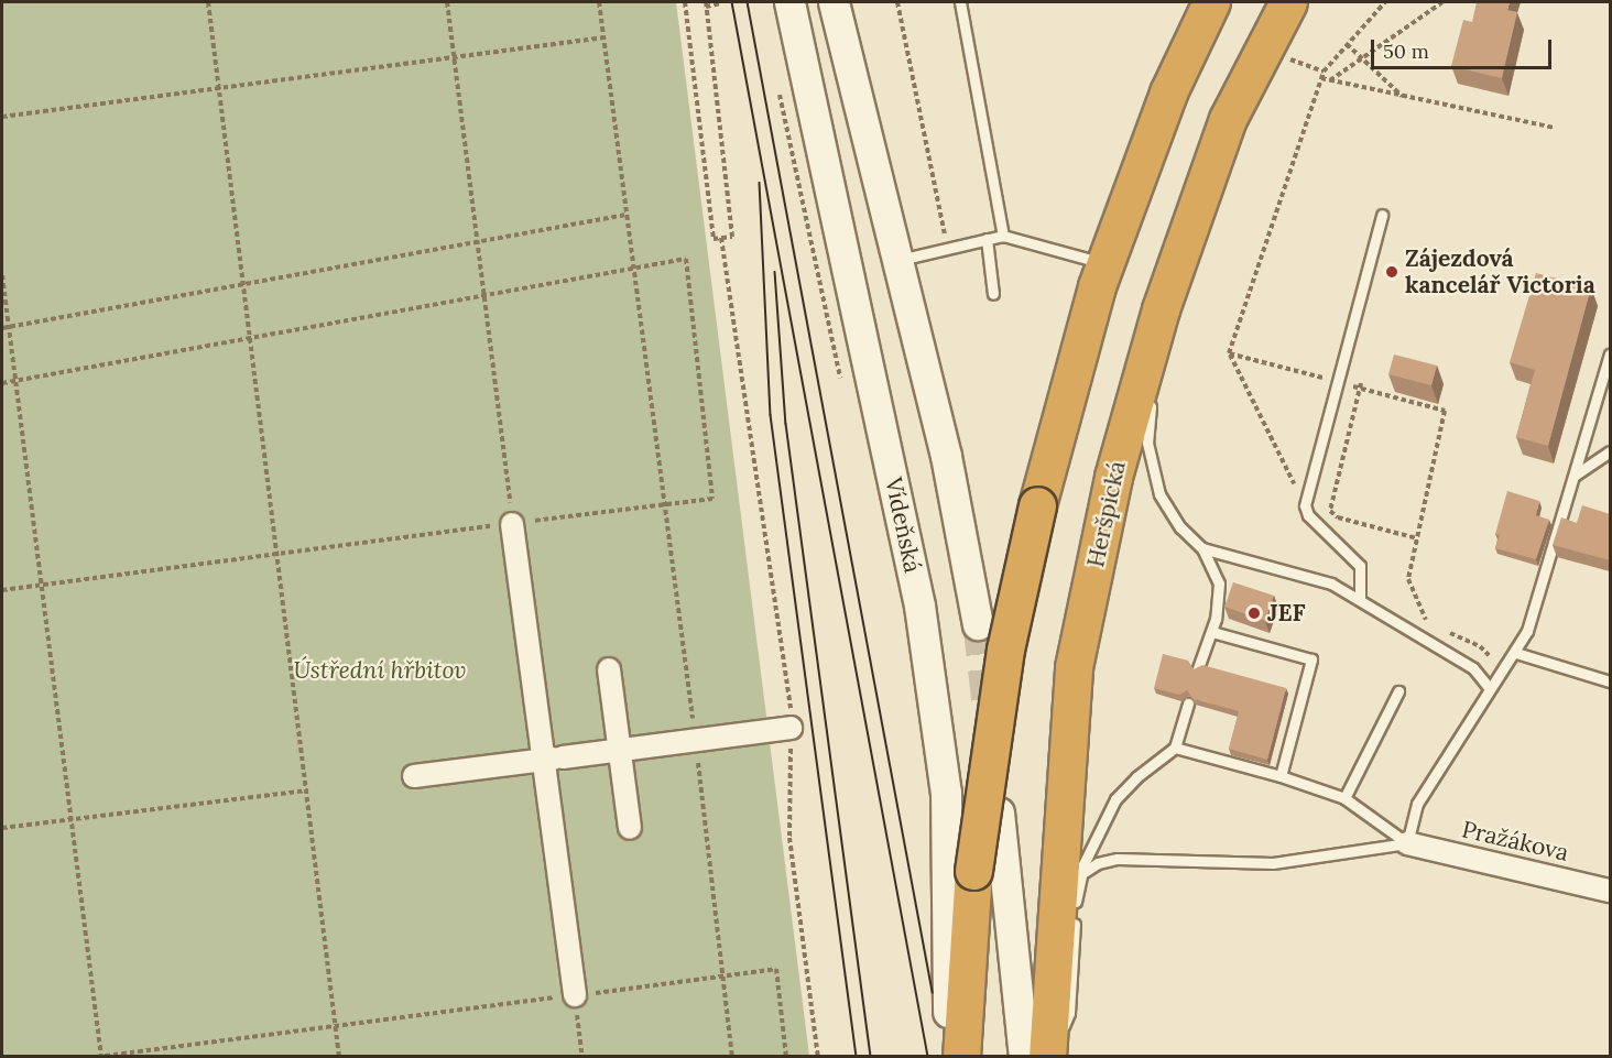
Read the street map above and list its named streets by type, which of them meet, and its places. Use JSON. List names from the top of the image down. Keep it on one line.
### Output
{"streets":{"highway":["Heršpická"],"main road":["Vídeňská"],"street":["Pražákova"]},"parks":["Ústřední hřbitov"],"places":["Zájezdová kancelář Victoria","JEF"],"scale_bar":"50 m"}
